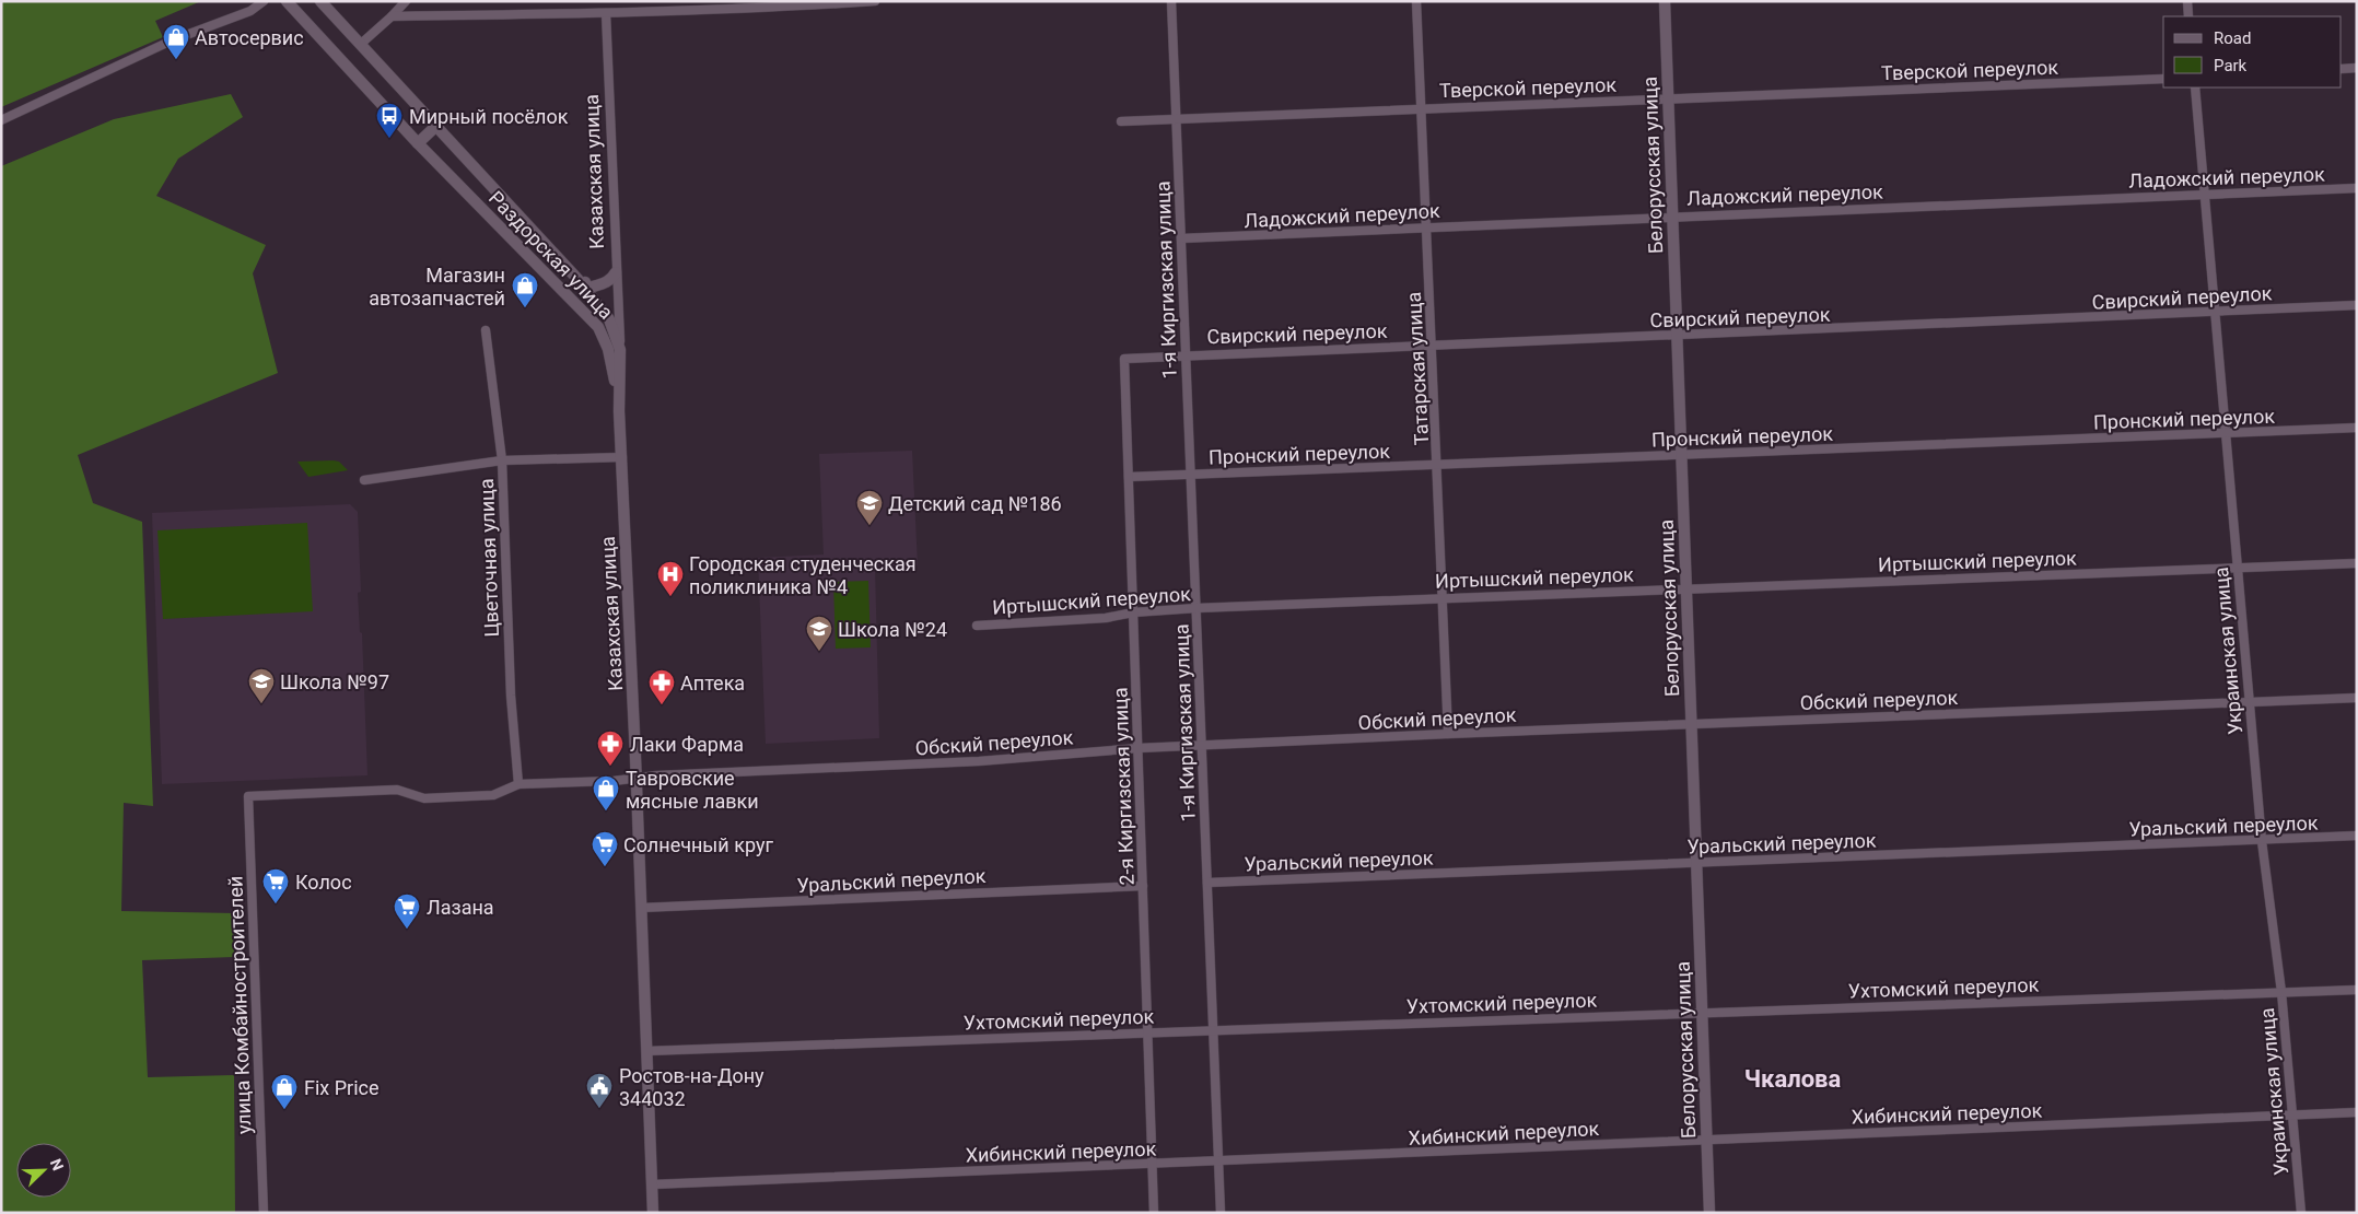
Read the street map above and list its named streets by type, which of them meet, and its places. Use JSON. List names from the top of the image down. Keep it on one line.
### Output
{"streets":{"main road":["Белорусская улица","Казахская улица","Раздорская улица"],"street":["Тверской переулок","Ладожский переулок","1-я Киргизская улица","Свирский переулок","Татарская улица","Пронский переулок","Цветочная улица","Иртышский переулок","Украинская улица","Обский переулок","2-я Киргизская улица","Уральский переулок","Ухтомский переулок","улица Комбайностроителей","Хибинский переулок"]},"crossings":[["Тверской переулок","Белорусская улица"],["Тверской переулок","1-я Киргизская улица"],["Тверской переулок","Татарская улица"],["Белорусская улица","Ладожский переулок"],["Белорусская улица","Свирский переулок"],["Белорусская улица","Пронский переулок"],["Белорусская улица","Иртышский переулок"],["Белорусская улица","Обский переулок"],["Белорусская улица","Уральский переулок"],["Белорусская улица","Ухтомский переулок"],["Белорусская улица","Хибинский переулок"],["Казахская улица","Раздорская улица"],["Казахская улица","Обский переулок"],["Казахская улица","Уральский переулок"],["Казахская улица","Ухтомский переулок"],["Казахская улица","Хибинский переулок"],["Ладожский переулок","1-я Киргизская улица"],["Ладожский переулок","Татарская улица"],["Ладожский переулок","Украинская улица"],["1-я Киргизская улица","Свирский переулок"],["1-я Киргизская улица","Пронский переулок"],["1-я Киргизская улица","Иртышский переулок"],["1-я Киргизская улица","Обский переулок"],["1-я Киргизская улица","Уральский переулок"],["1-я Киргизская улица","Ухтомский переулок"],["1-я Киргизская улица","Хибинский переулок"],["Свирский переулок","Татарская улица"],["Свирский переулок","Украинская улица"],["Свирский переулок","2-я Киргизская улица"],["Татарская улица","Пронский переулок"],["Татарская улица","Иртышский переулок"],["Татарская улица","Обский переулок"],["Пронский переулок","Украинская улица"],["Пронский переулок","2-я Киргизская улица"],["Цветочная улица","Обский переулок"],["Иртышский переулок","Украинская улица"],["Иртышский переулок","2-я Киргизская улица"],["Украинская улица","Обский переулок"],["Украинская улица","Уральский переулок"],["Украинская улица","Ухтомский переулок"],["Украинская улица","Хибинский переулок"],["Обский переулок","2-я Киргизская улица"],["Обский переулок","улица Комбайностроителей"],["2-я Киргизская улица","Уральский переулок"],["2-я Киргизская улица","Ухтомский переулок"],["2-я Киргизская улица","Хибинский переулок"]],"districts":["Чкалова"],"places":{"shop":["Автосервис","Магазин автозапчастей","Тавровские мясные лавки","Fix Price"],"bus stop":["Мирный посёлок"],"school or university":["Детский сад №186","Школа №24","Школа №97"],"hospital":["Городская студенческая поликлиника №4"],"pharmacy":["Аптека","Лаки Фарма"],"supermarket":["Солнечный круг","Колос","Лазана"],"public building":["Ростов-на-Дону 344032"]},"legend":["Road","Park"],"north":"top right"}
